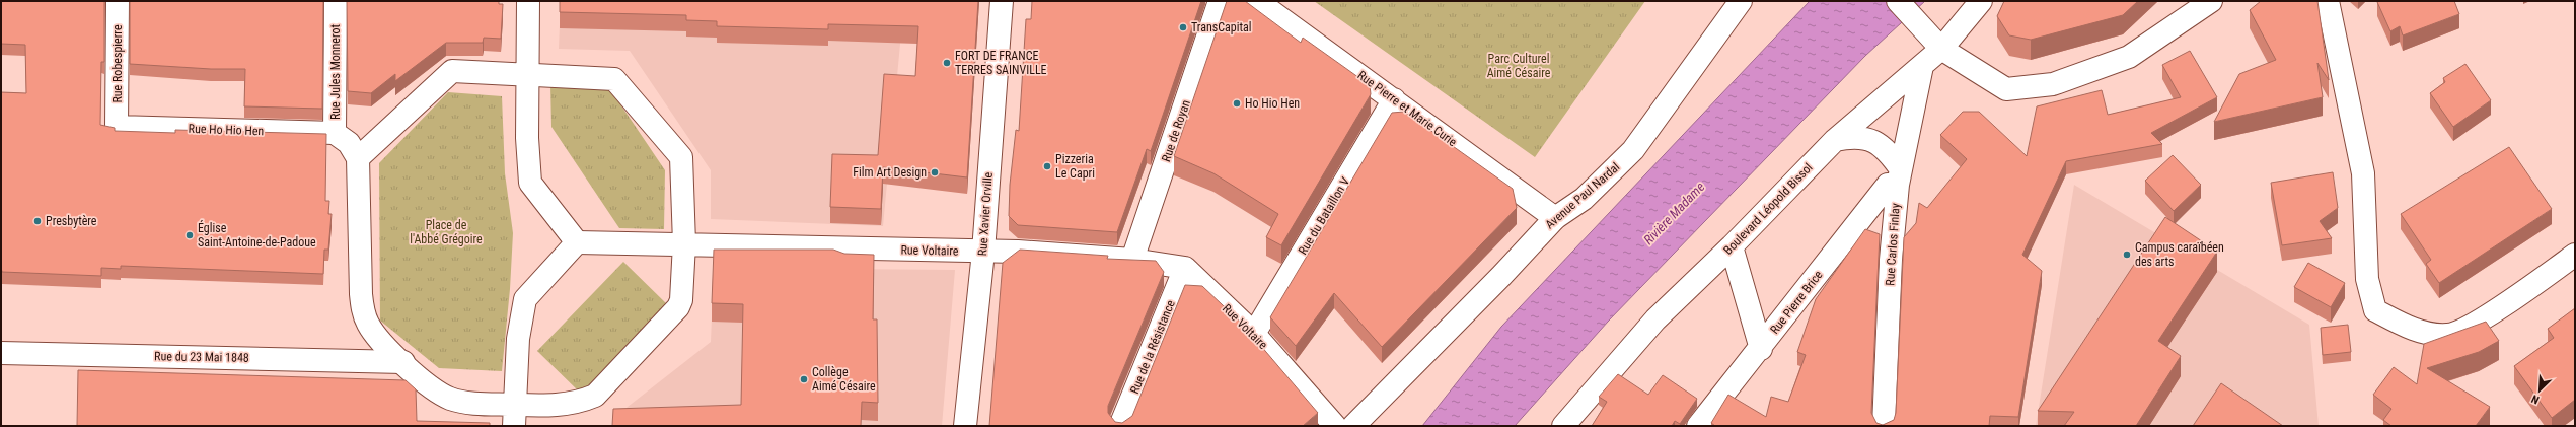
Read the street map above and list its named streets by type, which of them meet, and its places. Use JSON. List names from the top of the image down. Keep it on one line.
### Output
{"streets":{"street":["Rue Robespierre","Rue Jules Monnerot","Rue Pierre et Marie Curie","Rue Ho Hio Hen","Rue de Royan","Avenue Paul Nardal","Boulevard Léopold Bissol","Rue Xavier Orville","Rue du Bataillon V","Rue Carlos Finlay","Rue Voltaire","Rue Pierre Brice","Rue de la Résistance","Rue du 23 Mai 1848"]},"crossings":[["Rue Robespierre","Rue Ho Hio Hen"],["Rue Jules Monnerot","Rue Ho Hio Hen"],["Rue Pierre et Marie Curie","Avenue Paul Nardal"],["Rue Pierre et Marie Curie","Rue du Bataillon V"],["Rue de Royan","Rue Voltaire"],["Boulevard Léopold Bissol","Rue Carlos Finlay"],["Rue Xavier Orville","Rue Voltaire"],["Rue du Bataillon V","Rue Voltaire"],["Rue Carlos Finlay","Rue Pierre Brice"],["Rue Voltaire","Rue de la Résistance"]],"water":["Rivière Madame"],"parks":["Parc Culturel Aimé Césaire","Place de l'Abbé Grégoire"],"places":["TransCapital","FORT DE FRANCE TERRES SAINVILLE","Ho Hio Hen","Pizzeria Le Capri","Film Art Design","Presbytère","Église Saint-Antoine-de-Padoue","Campus caraïbéen des arts","Collège Aimé Césaire"],"north":"bottom left"}
